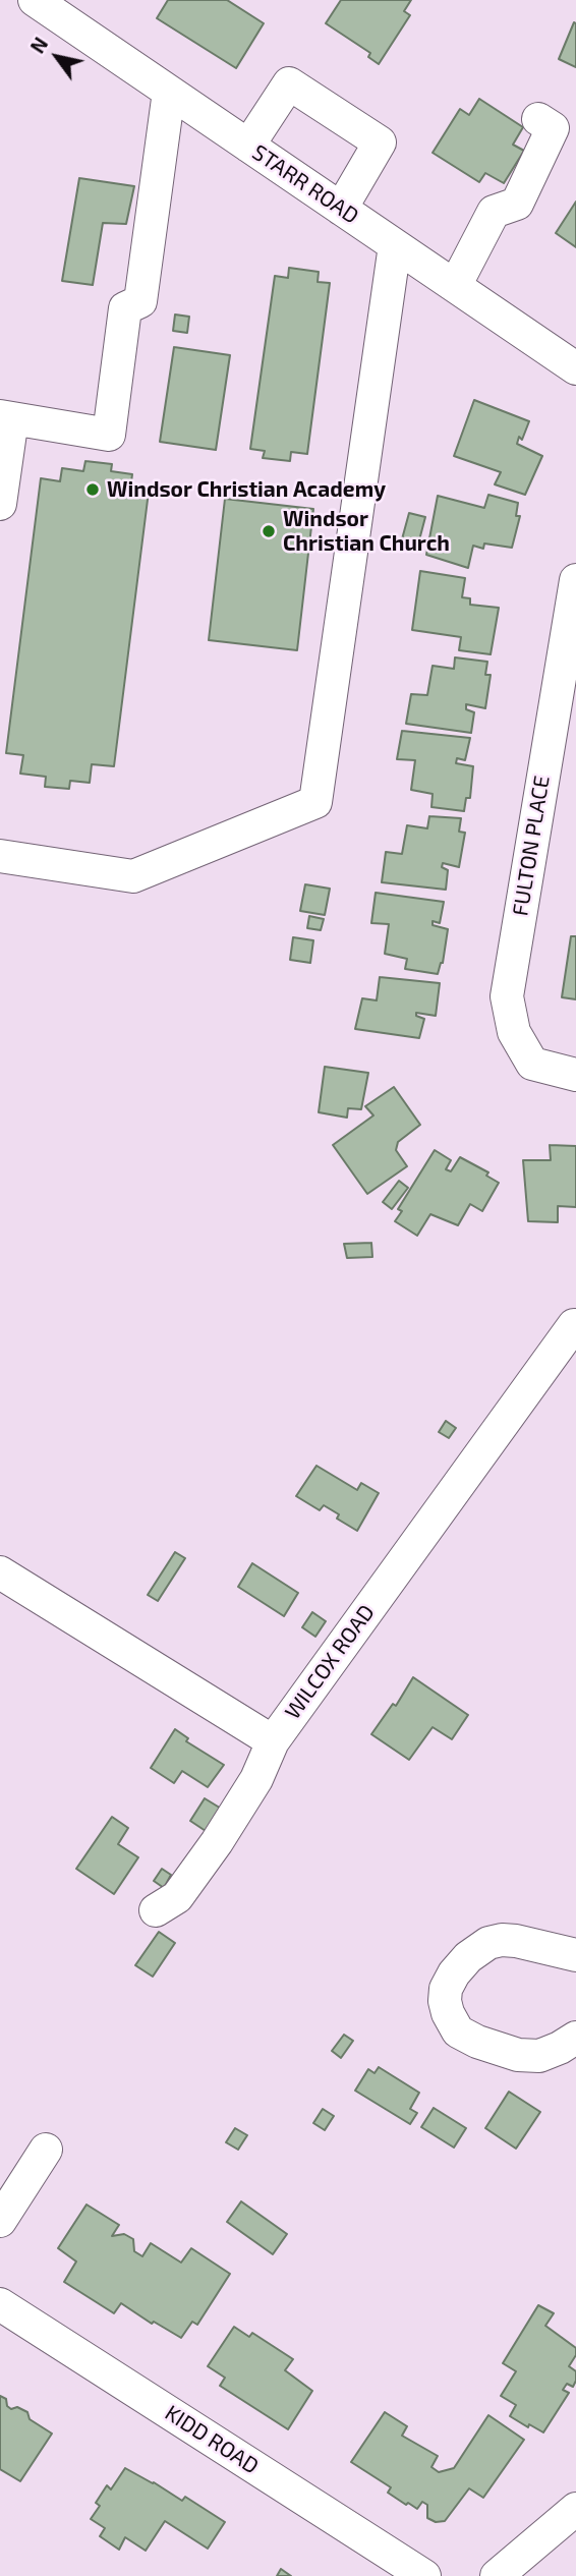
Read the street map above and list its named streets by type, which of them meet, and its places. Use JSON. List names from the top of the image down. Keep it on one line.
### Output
{"streets":{"street":["STARR ROAD","FULTON PLACE","WILCOX ROAD","KIDD ROAD"]},"places":["Windsor Christian Academy","Windsor Christian Church"],"north":"top left"}
